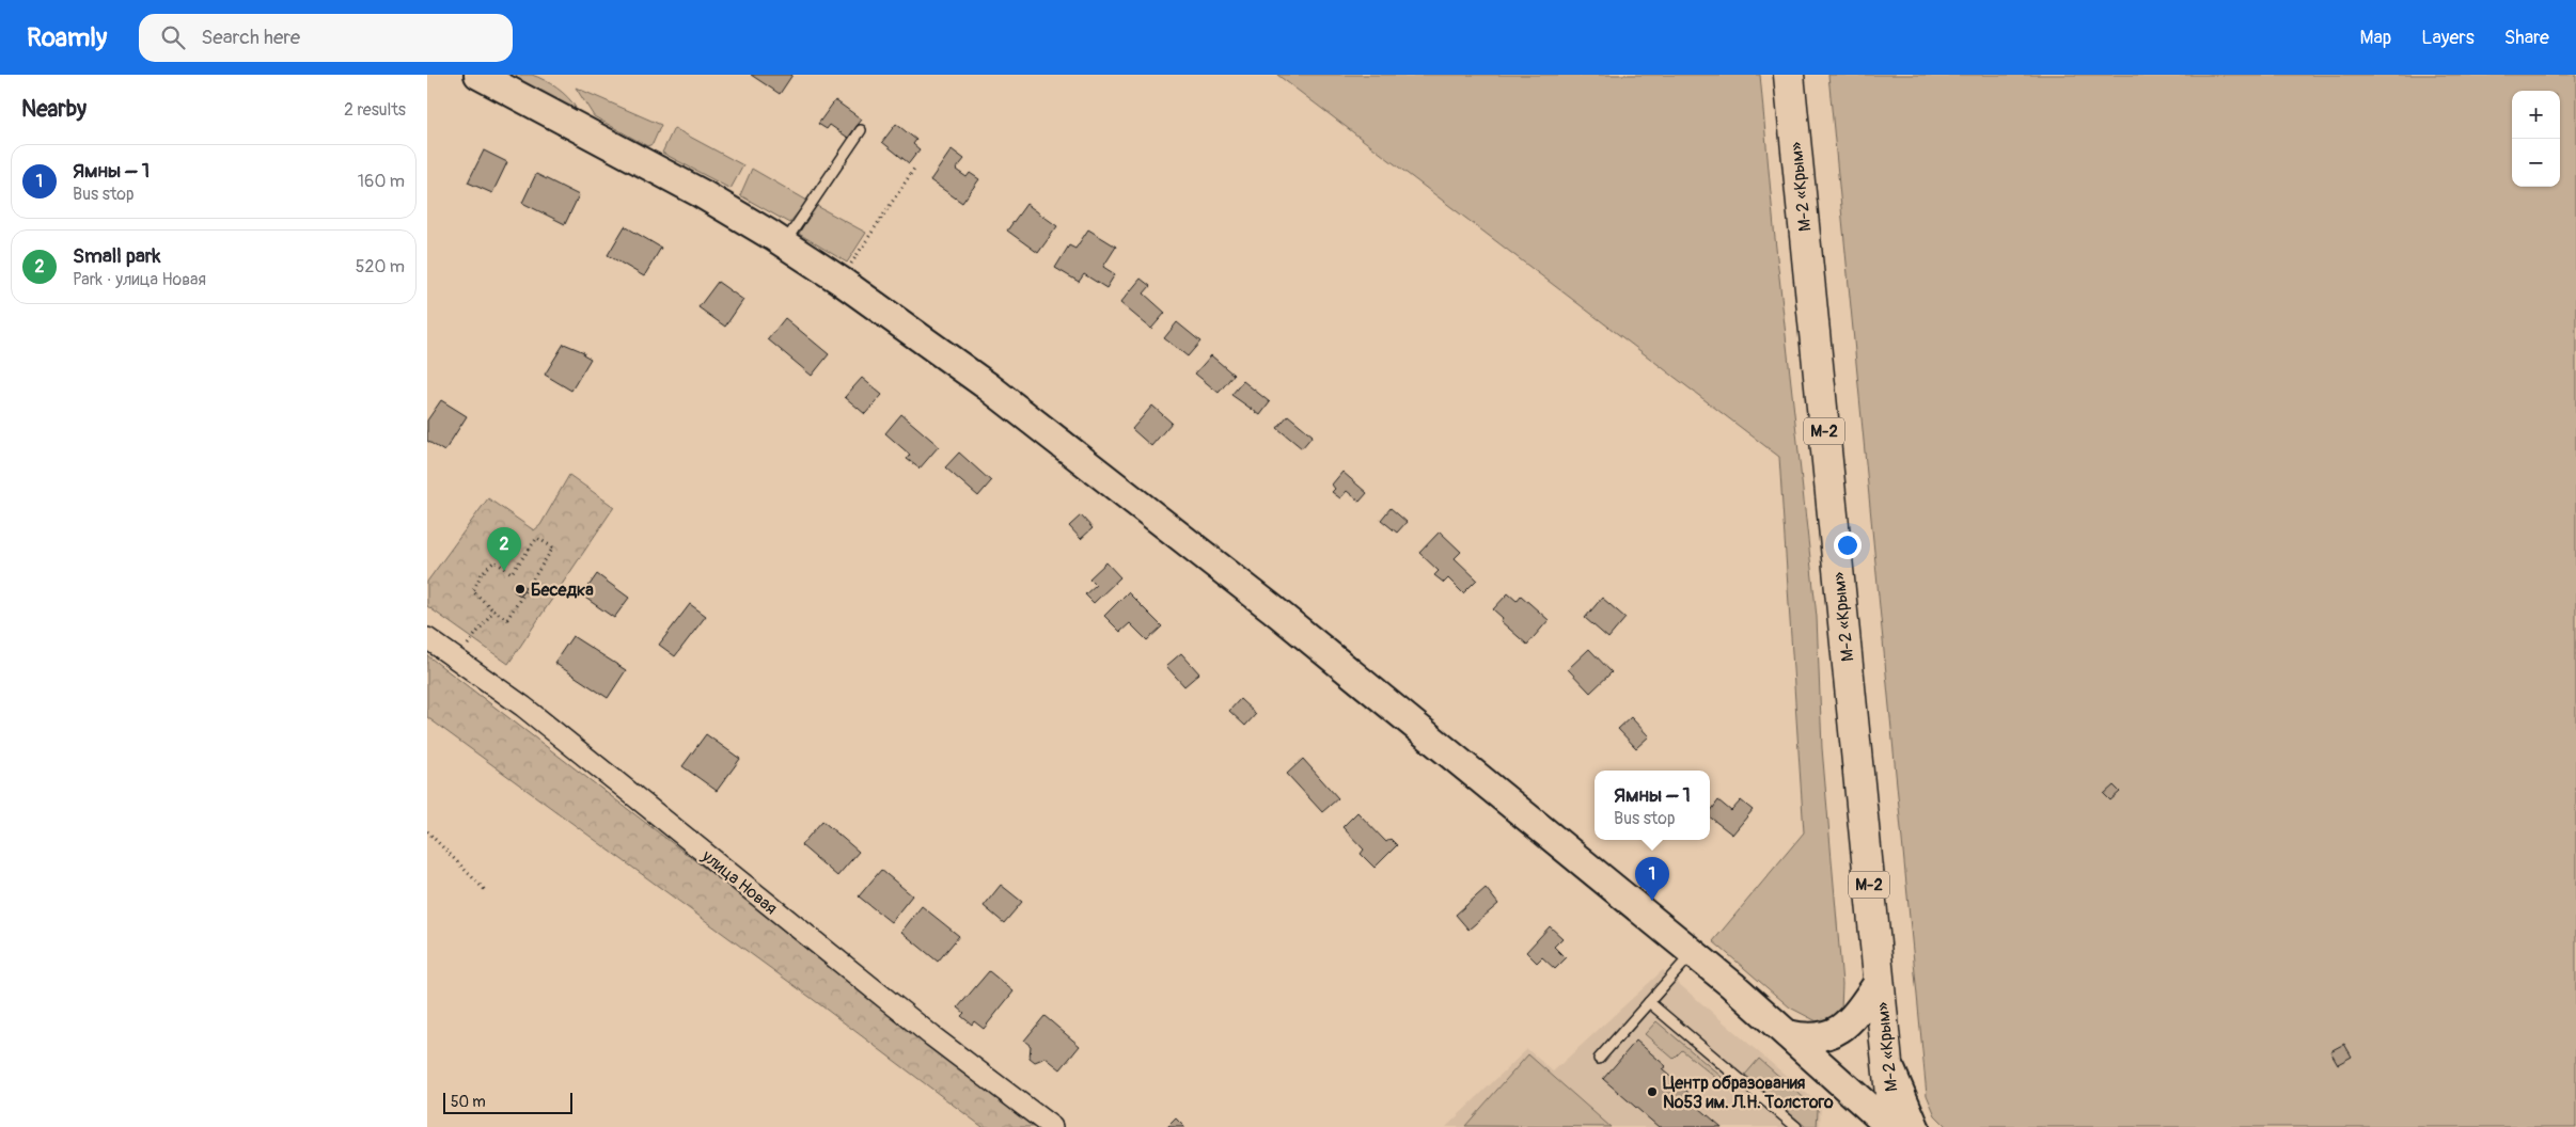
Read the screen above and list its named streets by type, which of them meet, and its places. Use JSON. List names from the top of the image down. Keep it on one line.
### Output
{"streets":{"highway":["М-2 «Крым»","М-2"],"street":["улица Новая"]},"places":["Беседка","Центр образования №53 им. Л.Н. Толстого"],"scale_bar":"50 m","page":{"header":"Roamly","search":"Search here","nav":["Map","Layers","Share"],"heading":["Nearby","2 results"],"map_buttons":["+","−"],"list":[{"mark":"1","name":"Ямны – 1","note":"Bus stop","value":"160 m"},{"mark":"2","name":"Small park","note":"Park · улица Новая","value":"520 m"}],"pins":["2","1"],"popup":["Ямны – 1","Bus stop"],"scale":"50 m"}}
